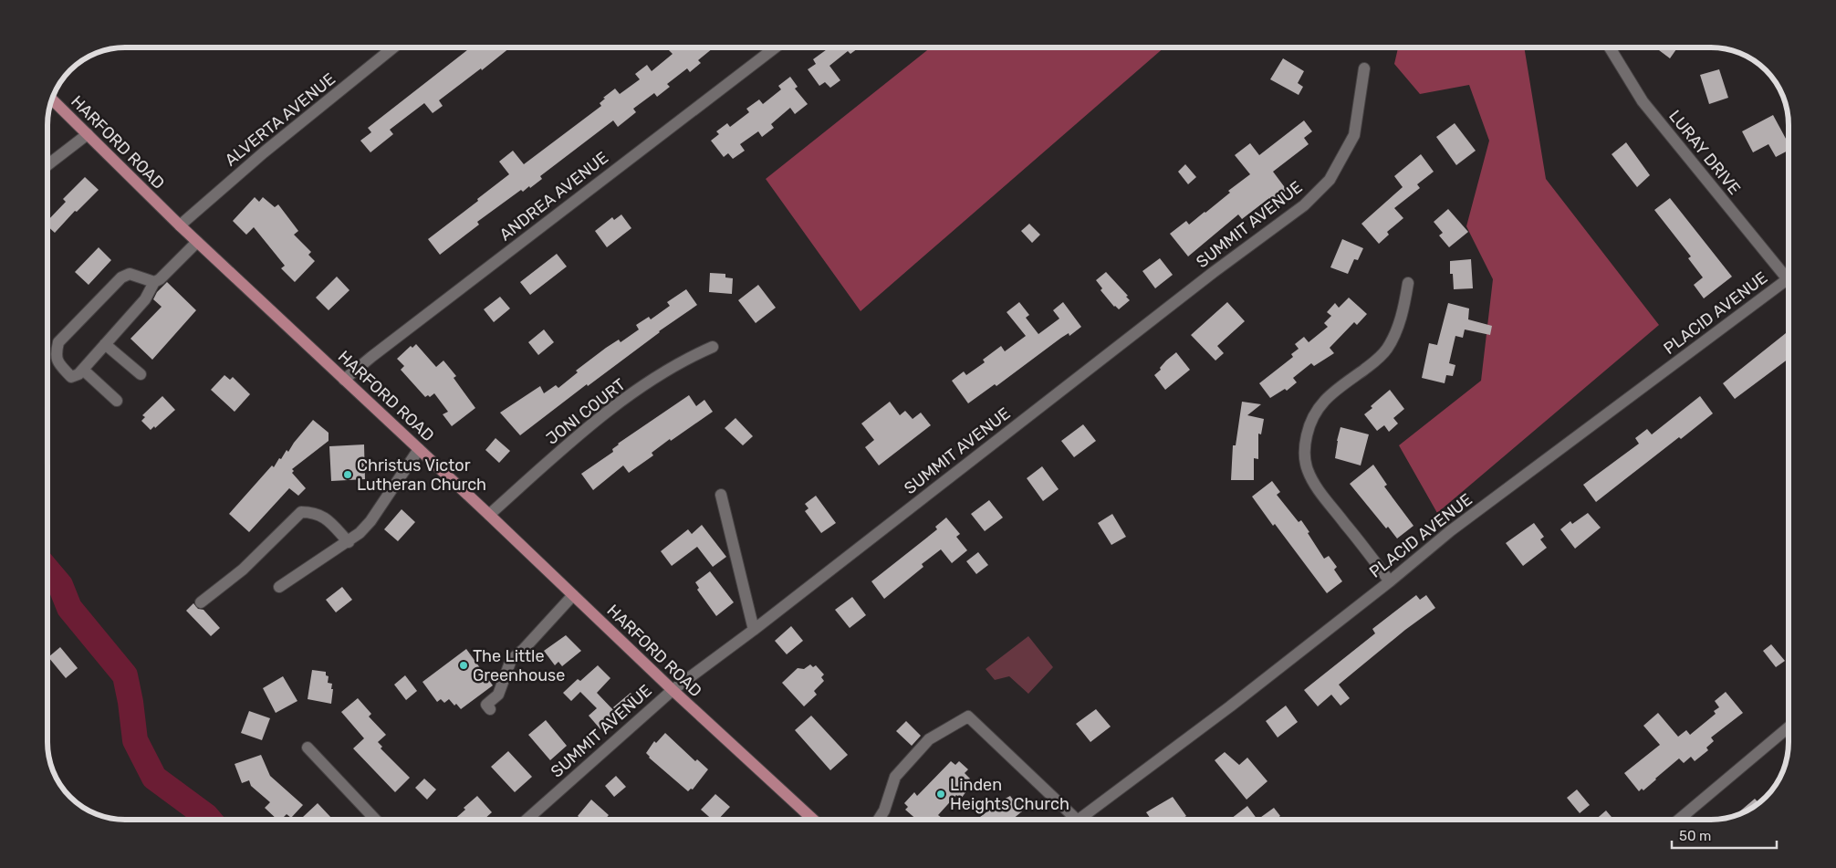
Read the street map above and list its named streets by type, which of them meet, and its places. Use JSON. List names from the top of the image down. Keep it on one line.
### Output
{"streets":{"main road":["HARFORD ROAD"],"street":["ALVERTA AVENUE","LURAY DRIVE","ANDREA AVENUE","SUMMIT AVENUE","PLACID AVENUE","JONI COURT"]},"crossings":[["ALVERTA AVENUE","HARFORD ROAD"],["HARFORD ROAD","ANDREA AVENUE"],["HARFORD ROAD","SUMMIT AVENUE"],["HARFORD ROAD","JONI COURT"]],"places":["Christus Victor Lutheran Church","The Little Greenhouse","Linden Heights Church"],"scale_bar":"50 m"}
